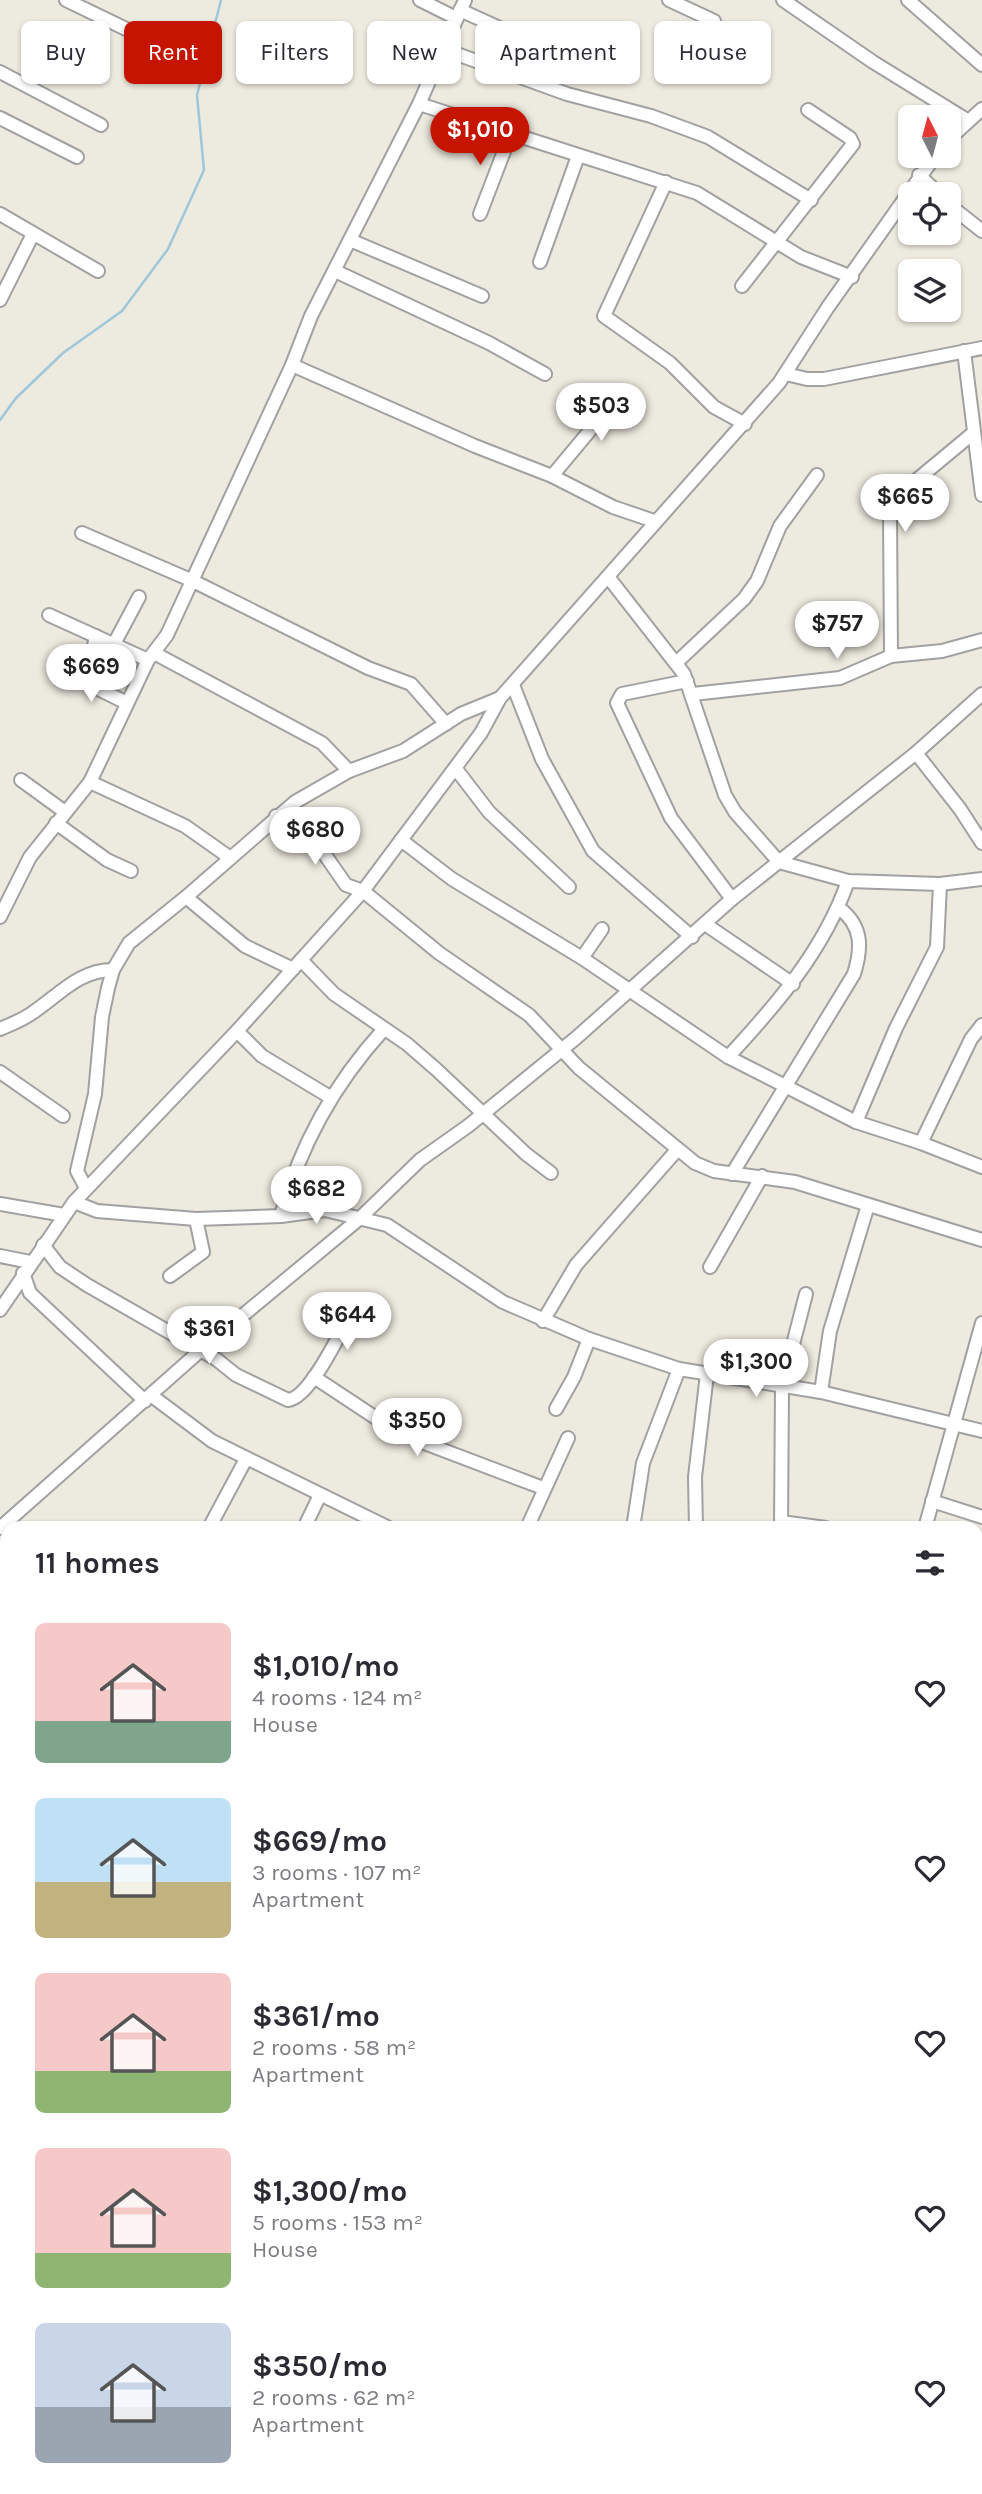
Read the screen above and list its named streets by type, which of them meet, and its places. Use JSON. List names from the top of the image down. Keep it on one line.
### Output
{"north":"top","page":{"chip":["Buy","Rent","Filters","New","Apartment","House"],"price":["$1,010","$503","$665","$757","$669","$680","$682","$644","$361","$1,300","$350"],"heading":"11 homes","list":[{"name":"$1,010/mo","note":"4 rooms · 124 m² · House"},{"name":"$669/mo","note":"3 rooms · 107 m² · Apartment"},{"name":"$361/mo","note":"2 rooms · 58 m² · Apartment"},{"name":"$1,300/mo","note":"5 rooms · 153 m² · House"},{"name":"$350/mo","note":"2 rooms · 62 m² · Apartment"}]}}
